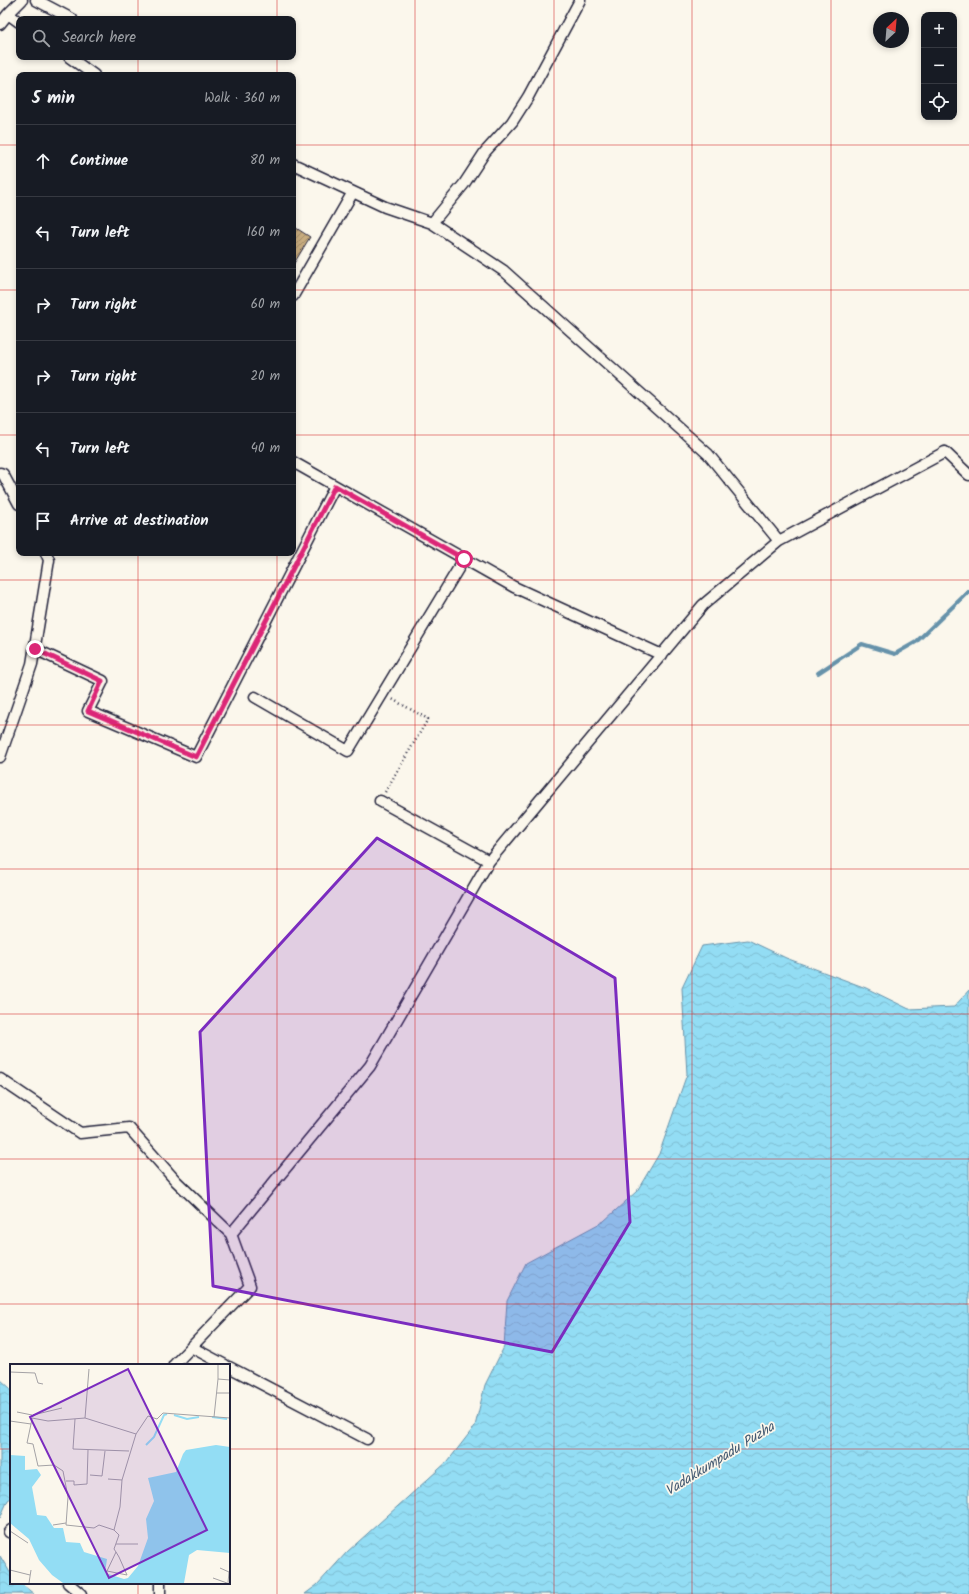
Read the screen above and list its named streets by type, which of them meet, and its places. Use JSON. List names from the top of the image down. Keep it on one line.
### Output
{"water":["Vadakkumpadu Puzha"],"north":"top right","page":{"map_buttons":["+","−"],"search":"Search here","heading":["5 min","Walk · 360 m"],"list":[["Continue","80 m"],["Turn left","160 m"],["Turn right","60 m"],["Turn right","20 m"],["Turn left","40 m"],"Arrive at destination"]}}
